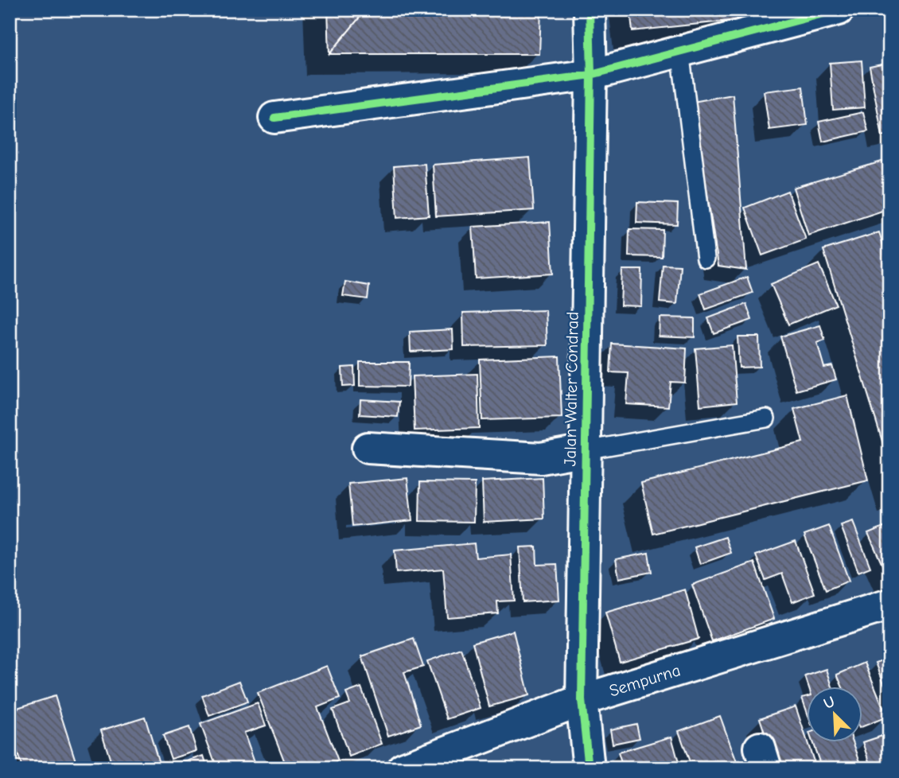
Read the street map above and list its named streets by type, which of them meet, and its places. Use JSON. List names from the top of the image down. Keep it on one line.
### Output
{"streets":{"street":["Jalan Walter Condrad","Sempurna"]},"crossings":[["Jalan Walter Condrad","Sempurna"]],"north":"top left"}
